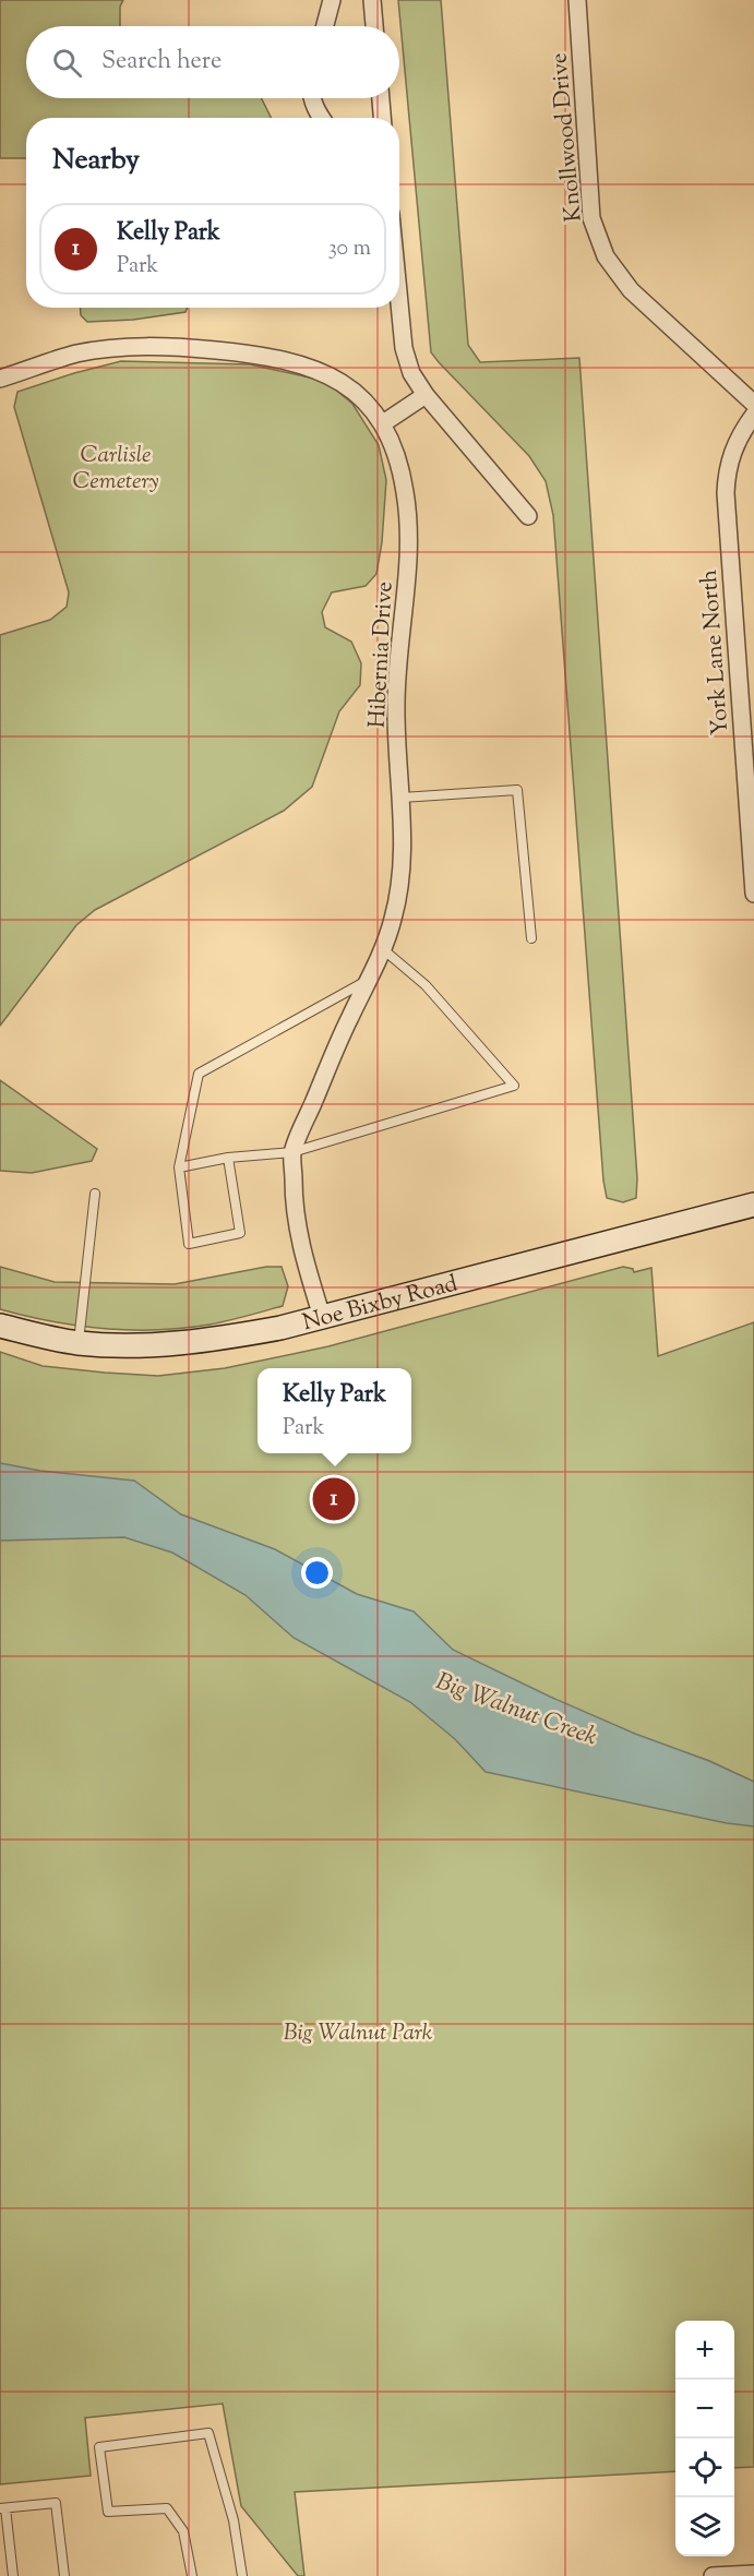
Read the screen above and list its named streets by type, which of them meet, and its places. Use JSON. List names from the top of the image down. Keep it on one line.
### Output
{"streets":{"street":["Knollwood Drive","York Lane North","Hibernia Drive","Noe Bixby Road"]},"crossings":[["Hibernia Drive","Noe Bixby Road"]],"water":["Big Walnut Creek"],"parks":["Carlisle Cemetery","Big Walnut Park"],"page":{"search":"Search here","heading":"Nearby","list":[{"mark":"1","name":"Kelly Park","note":"Park","value":"30 m"}],"popup":["Kelly Park","Park"],"pins":"1","map_buttons":["+","−"]}}
